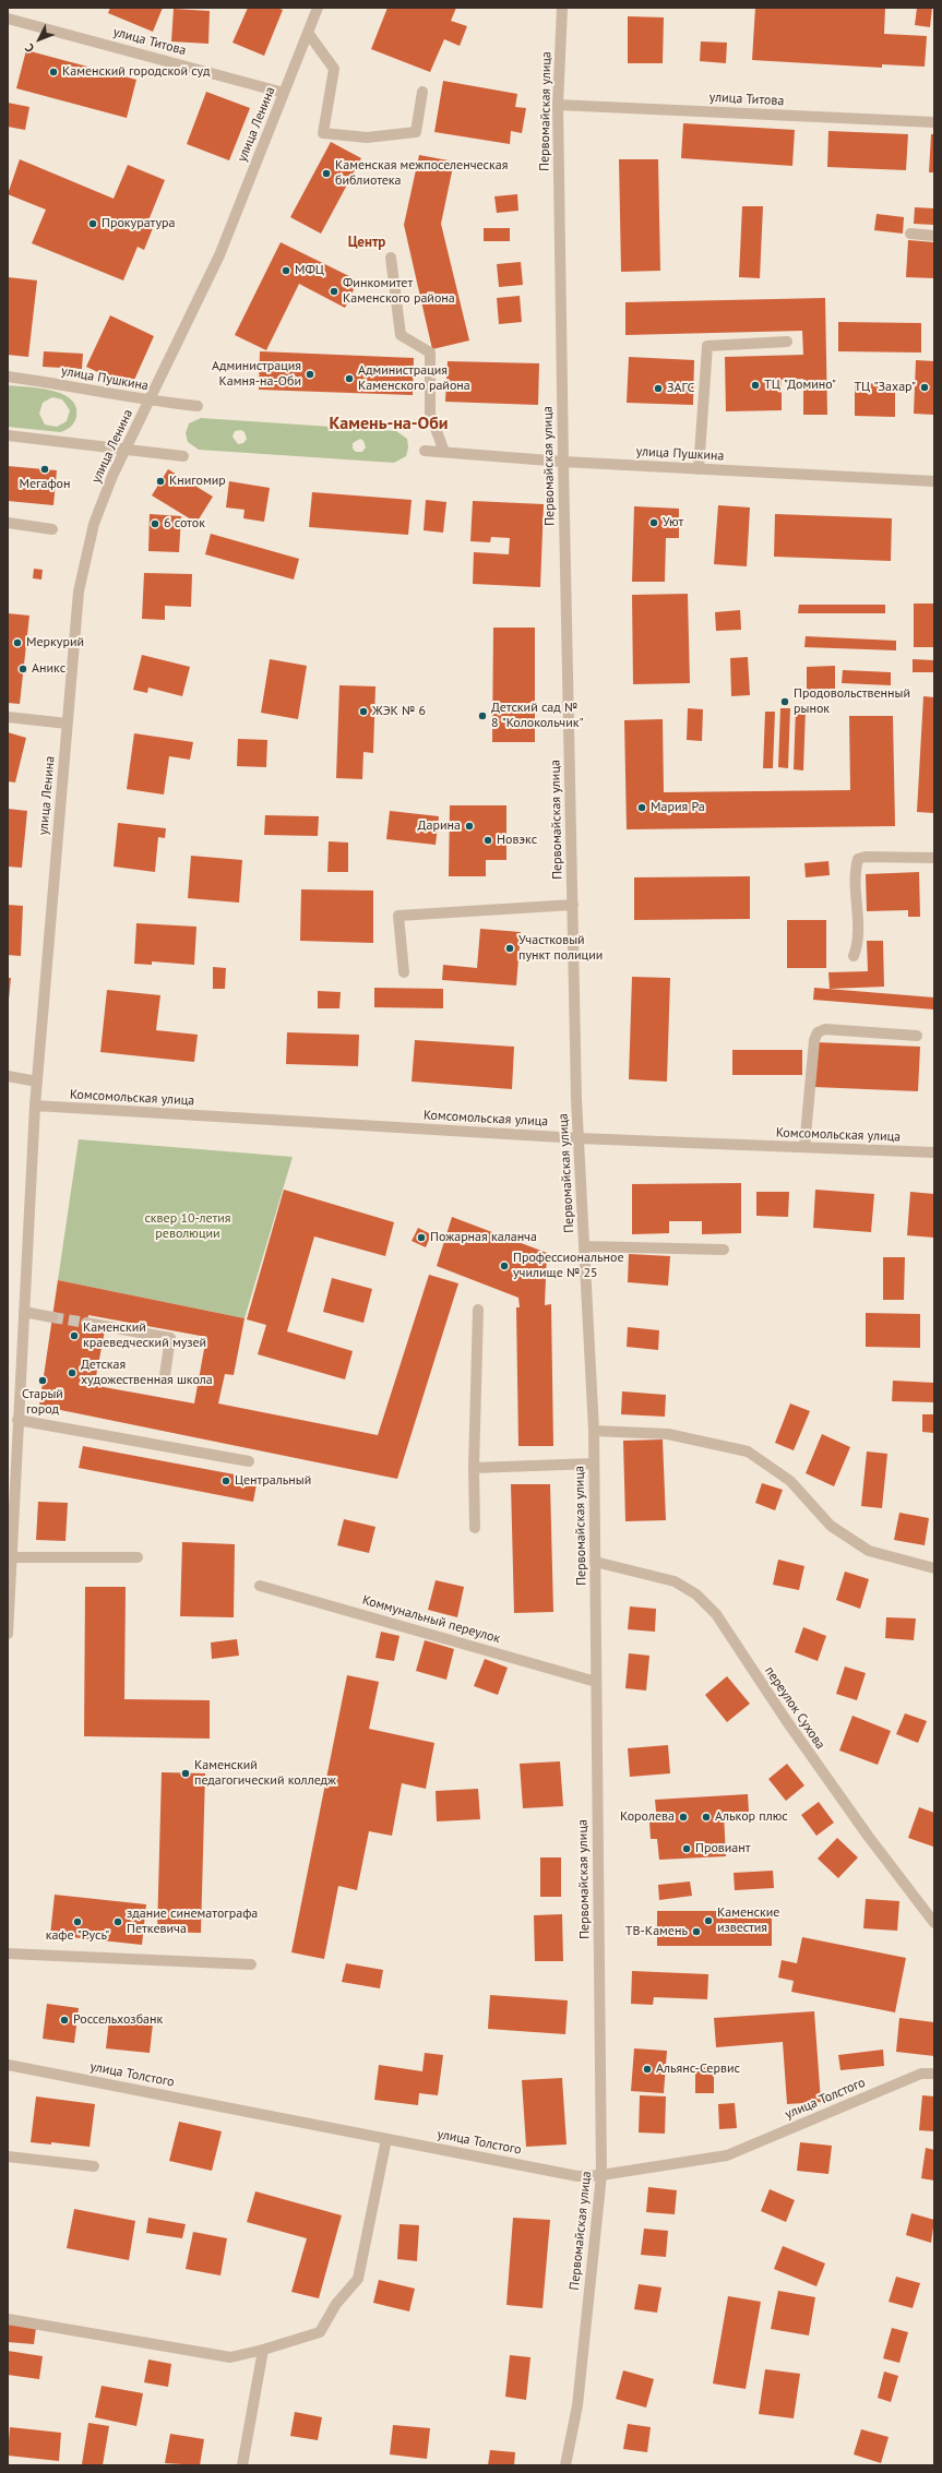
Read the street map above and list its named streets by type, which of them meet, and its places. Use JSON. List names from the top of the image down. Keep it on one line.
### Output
{"streets":{"street":["улица Титова","Первомайская улица","улица Ленина","улица Пушкина","Комсомольская улица","Коммунальный переулок","переулок Сухова","улица Толстого"]},"crossings":[["улица Титова","Первомайская улица"],["улица Титова","улица Ленина"],["Первомайская улица","улица Пушкина"],["Первомайская улица","Комсомольская улица"],["Первомайская улица","Коммунальный переулок"],["Первомайская улица","переулок Сухова"],["Первомайская улица","улица Толстого"],["улица Ленина","улица Пушкина"],["улица Ленина","Комсомольская улица"]],"districts":["Центр","Камень-на-Оби"],"parks":["сквер 10-летия революции"],"places":["Каменский городской суд","Каменская межпоселенческая библиотека","Прокуратура","МФЦ","Финкомитет Каменского района","Администрация Камня-на-Оби","Администрация Каменского района","ТЦ \"Домино\"","ТЦ \"Захар\"","ЗАГС","Мегафон","Книгомир","Уют","6 соток","Меркурий","Аникс","Продовольственный рынок","ЖЭК № 6","Детский сад № 8 \"Колокольчик\"","Мария Ра","Дарина","Новэкс","Участковый пункт полиции","Пожарная каланча","Профессиональное училище № 25","Каменский краеведческий музей","Детская художественная школа","Старый город","Центральный","Каменский педагогический колледж","Королева","Алькор плюс","Провиант","Каменские известия","кафе \"Русь\"","здание синематографа Петкевича","ТВ-Камень","Россельхозбанк","Альянс-Сервис"],"north":"bottom left"}
